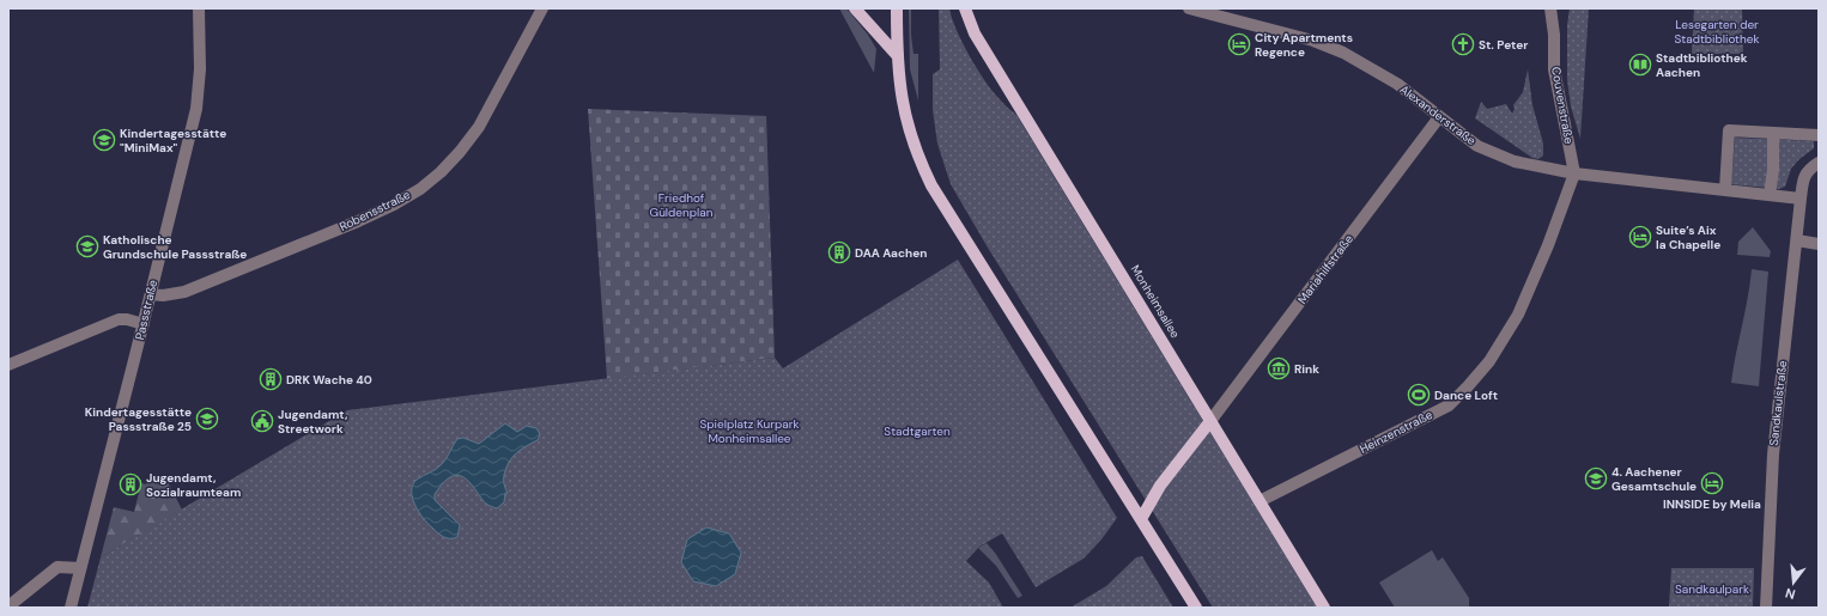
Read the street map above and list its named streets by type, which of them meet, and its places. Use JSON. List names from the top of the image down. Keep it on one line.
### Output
{"streets":{"main road":["Monheimsallee"],"street":["Couvenstraße","Alexanderstraße","Robensstraße","Mariahilfstraße","Passstraße","Sandkaulstraße","Heinzenstraße"]},"crossings":[["Couvenstraße","Alexanderstraße"],["Couvenstraße","Heinzenstraße"],["Alexanderstraße","Mariahilfstraße"],["Alexanderstraße","Sandkaulstraße"],["Alexanderstraße","Heinzenstraße"],["Robensstraße","Passstraße"],["Mariahilfstraße","Monheimsallee"],["Monheimsallee","Heinzenstraße"]],"parks":["Lesegarten der Stadtbibliothek","Friedhof Güldenplan","Spielplatz Kurpark Monheimsallee","Stadtgarten","Sandkaulpark"],"places":{"hotel":["City Apartments Regence","Suite’s Aix la Chapelle","INNSIDE by Melia"],"church":["St. Peter"],"library":["Stadtbibliothek Aachen"],"school or university":["Kindertagesstätte \"MiniMax\"","Katholische Grundschule Passstraße","Kindertagesstätte Passstraße 25","4. Aachener Gesamtschule"],"building":["DAA Aachen","DRK Wache 40","Jugendamt, Sozialraumteam"],"museum":["Rink"],"sports":["Dance Loft"],"public building":["Jugendamt, Streetwork"]},"north":"bottom"}
